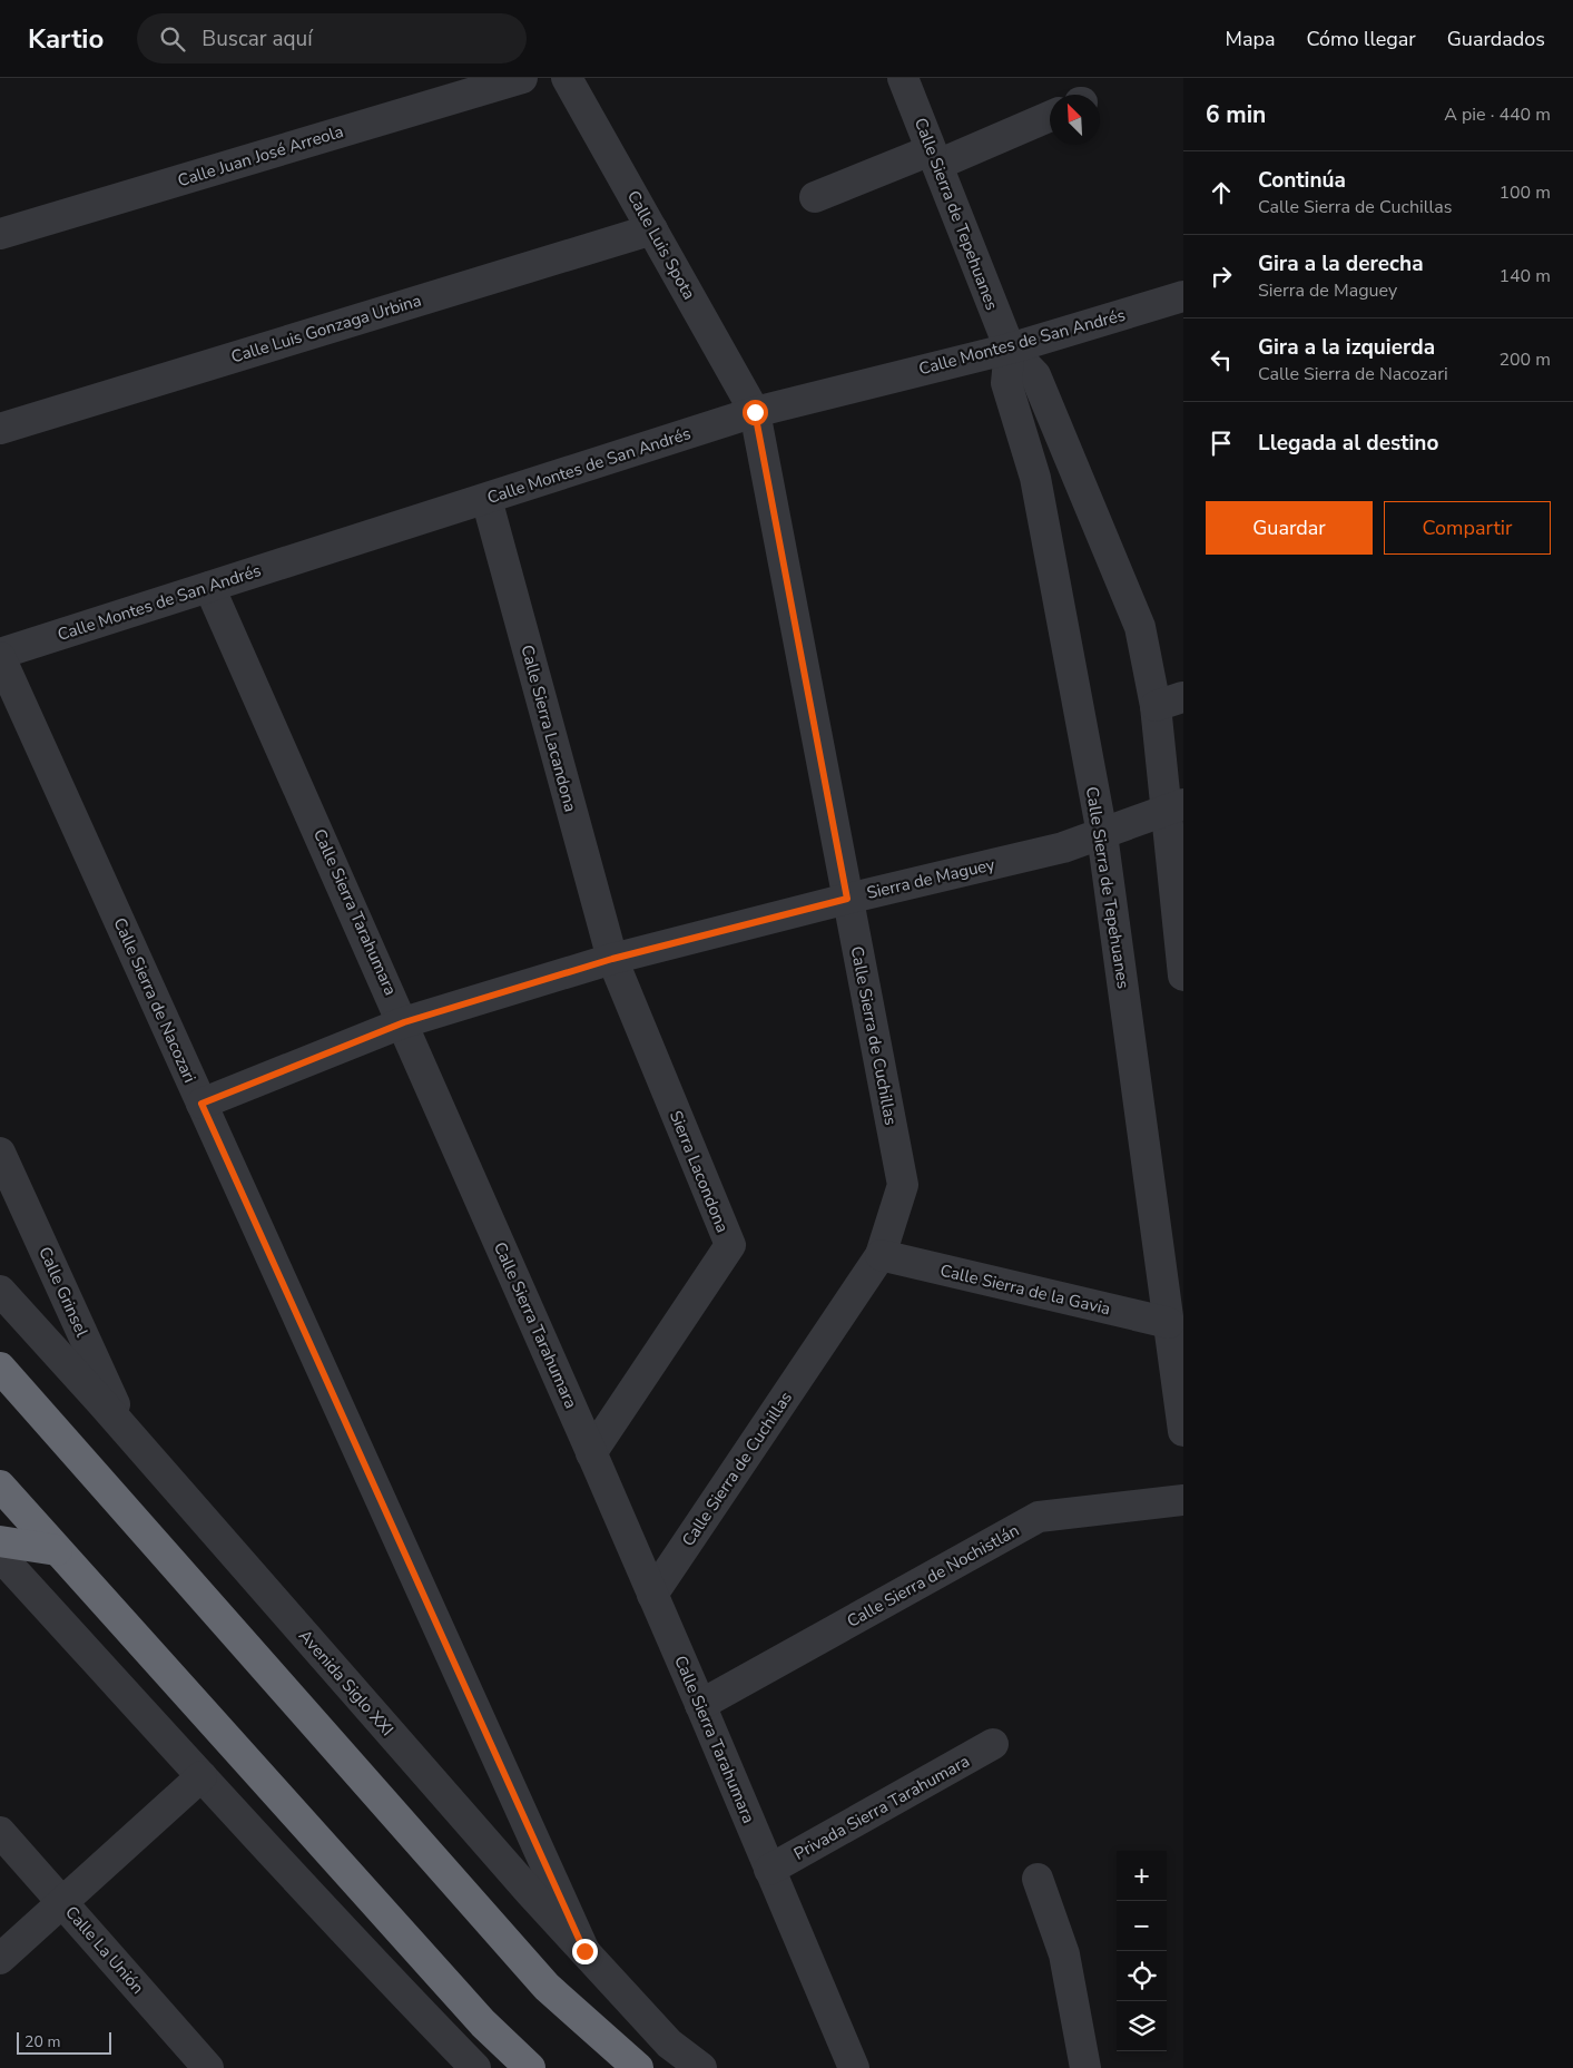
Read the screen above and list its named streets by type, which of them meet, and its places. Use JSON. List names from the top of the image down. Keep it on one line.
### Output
{"streets":{"street":["Calle Juan José Arreola","Calle Sierra de Tepehuanes","Calle Luis Spota","Calle Luis Gonzaga Urbina","Calle Montes de San Andrés","Calle Sierra Lacandona","Sierra de Maguey","Calle Sierra Tarahumara","Calle Sierra de Nacozari","Calle Sierra de Cuchillas","Sierra Lacondona","Calle Sierra de la Gavia","Calle Grinsel","Calle Sierra de Nochistlán","Avenida Siglo XXI","Privada Sierra Tarahumara","Calle La Unión"]},"crossings":[["Calle Sierra de Tepehuanes","Calle Montes de San Andrés"],["Calle Sierra de Tepehuanes","Sierra de Maguey"],["Calle Sierra de Tepehuanes","Calle Sierra de la Gavia"],["Calle Luis Spota","Calle Luis Gonzaga Urbina"],["Calle Luis Spota","Calle Montes de San Andrés"],["Calle Luis Spota","Calle Sierra de Cuchillas"],["Calle Montes de San Andrés","Calle Sierra Lacandona"],["Calle Montes de San Andrés","Calle Sierra Tarahumara"],["Calle Montes de San Andrés","Calle Sierra de Nacozari"],["Calle Montes de San Andrés","Calle Sierra de Cuchillas"],["Calle Sierra Lacandona","Sierra de Maguey"],["Calle Sierra Lacandona","Sierra Lacondona"],["Sierra de Maguey","Calle Sierra Tarahumara"],["Sierra de Maguey","Calle Sierra de Nacozari"],["Sierra de Maguey","Calle Sierra de Cuchillas"],["Sierra de Maguey","Sierra Lacondona"],["Calle Sierra Tarahumara","Calle Sierra de Cuchillas"],["Calle Sierra Tarahumara","Sierra Lacondona"],["Calle Sierra Tarahumara","Calle Sierra de Nochistlán"],["Calle Sierra Tarahumara","Privada Sierra Tarahumara"],["Calle Sierra de Nacozari","Avenida Siglo XXI"],["Calle Sierra de Cuchillas","Calle Sierra de la Gavia"],["Calle Grinsel","Avenida Siglo XXI"]],"scale_bar":"20 m","north":"top left","page":{"header":"Kartio","search":"Buscar aquí","nav":["Mapa","Cómo llegar","Guardados"],"heading":["6 min","A pie · 440 m"],"list":[["Continúa","Calle Sierra de Cuchillas","100 m"],["Gira a la derecha","Sierra de Maguey","140 m"],["Gira a la izquierda","Calle Sierra de Nacozari","200 m"],"Llegada al destino"],"buttons":["Guardar","Compartir"],"map_buttons":["+","−"],"scale":"20 m"}}
